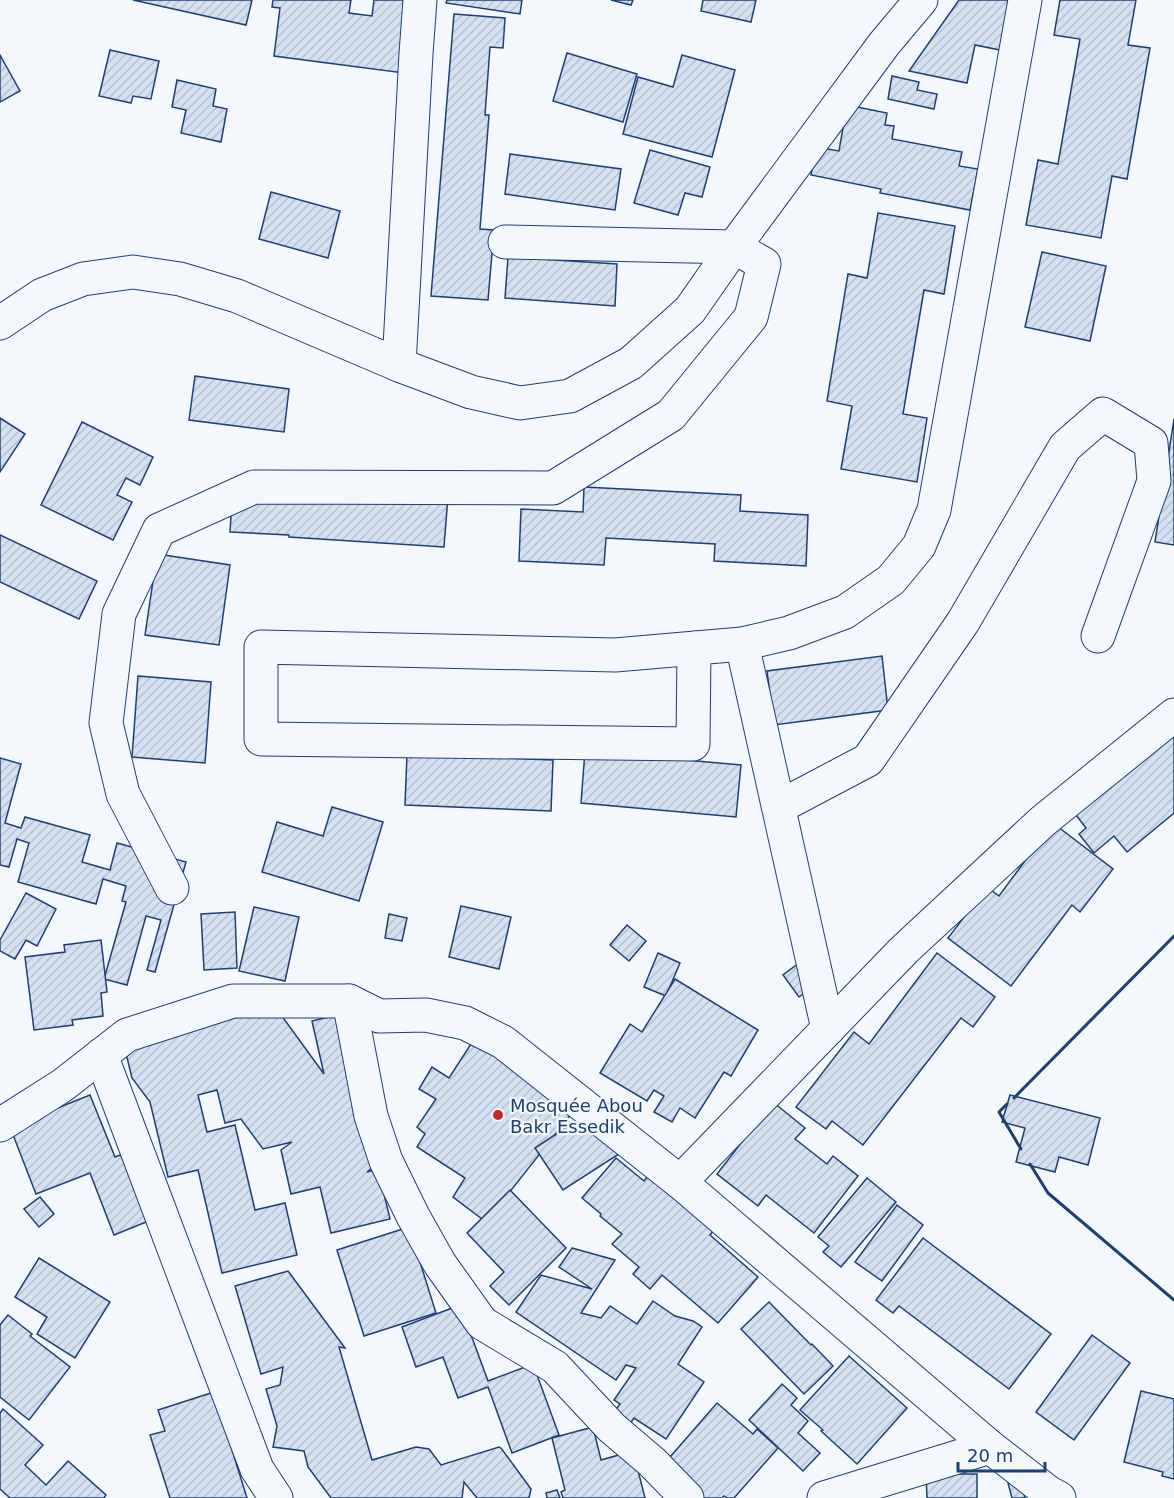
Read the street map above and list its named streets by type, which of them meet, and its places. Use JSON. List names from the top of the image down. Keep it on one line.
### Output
{"places":["Mosquée Abou Bakr Essedik"],"scale_bar":"20 m"}
